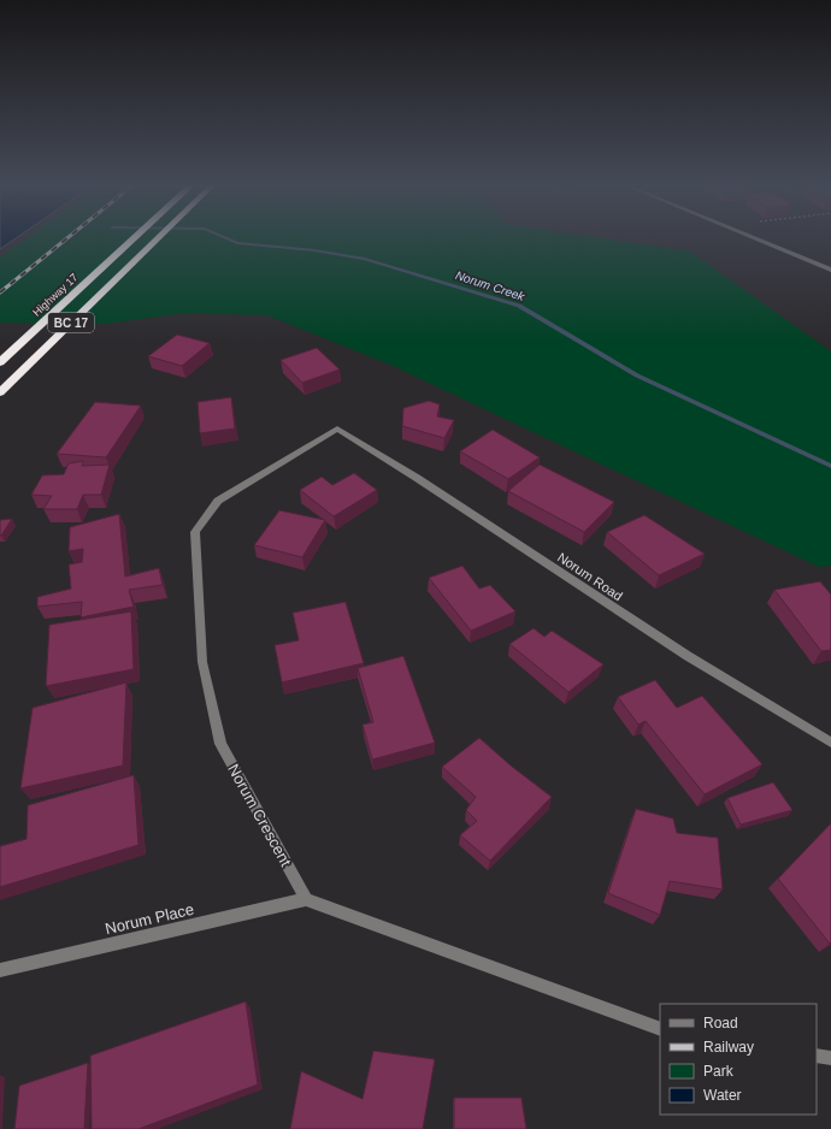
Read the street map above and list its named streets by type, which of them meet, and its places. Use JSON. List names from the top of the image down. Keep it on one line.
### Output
{"streets":{"highway":["Highway 17","BC 17"],"street":["Norum Road","Norum Crescent","Norum Place"]},"crossings":[["Norum Road","Norum Crescent"],["Norum Crescent","Norum Place"]],"water":["Norum Creek"],"legend":["Road","Railway","Park","Water"]}
